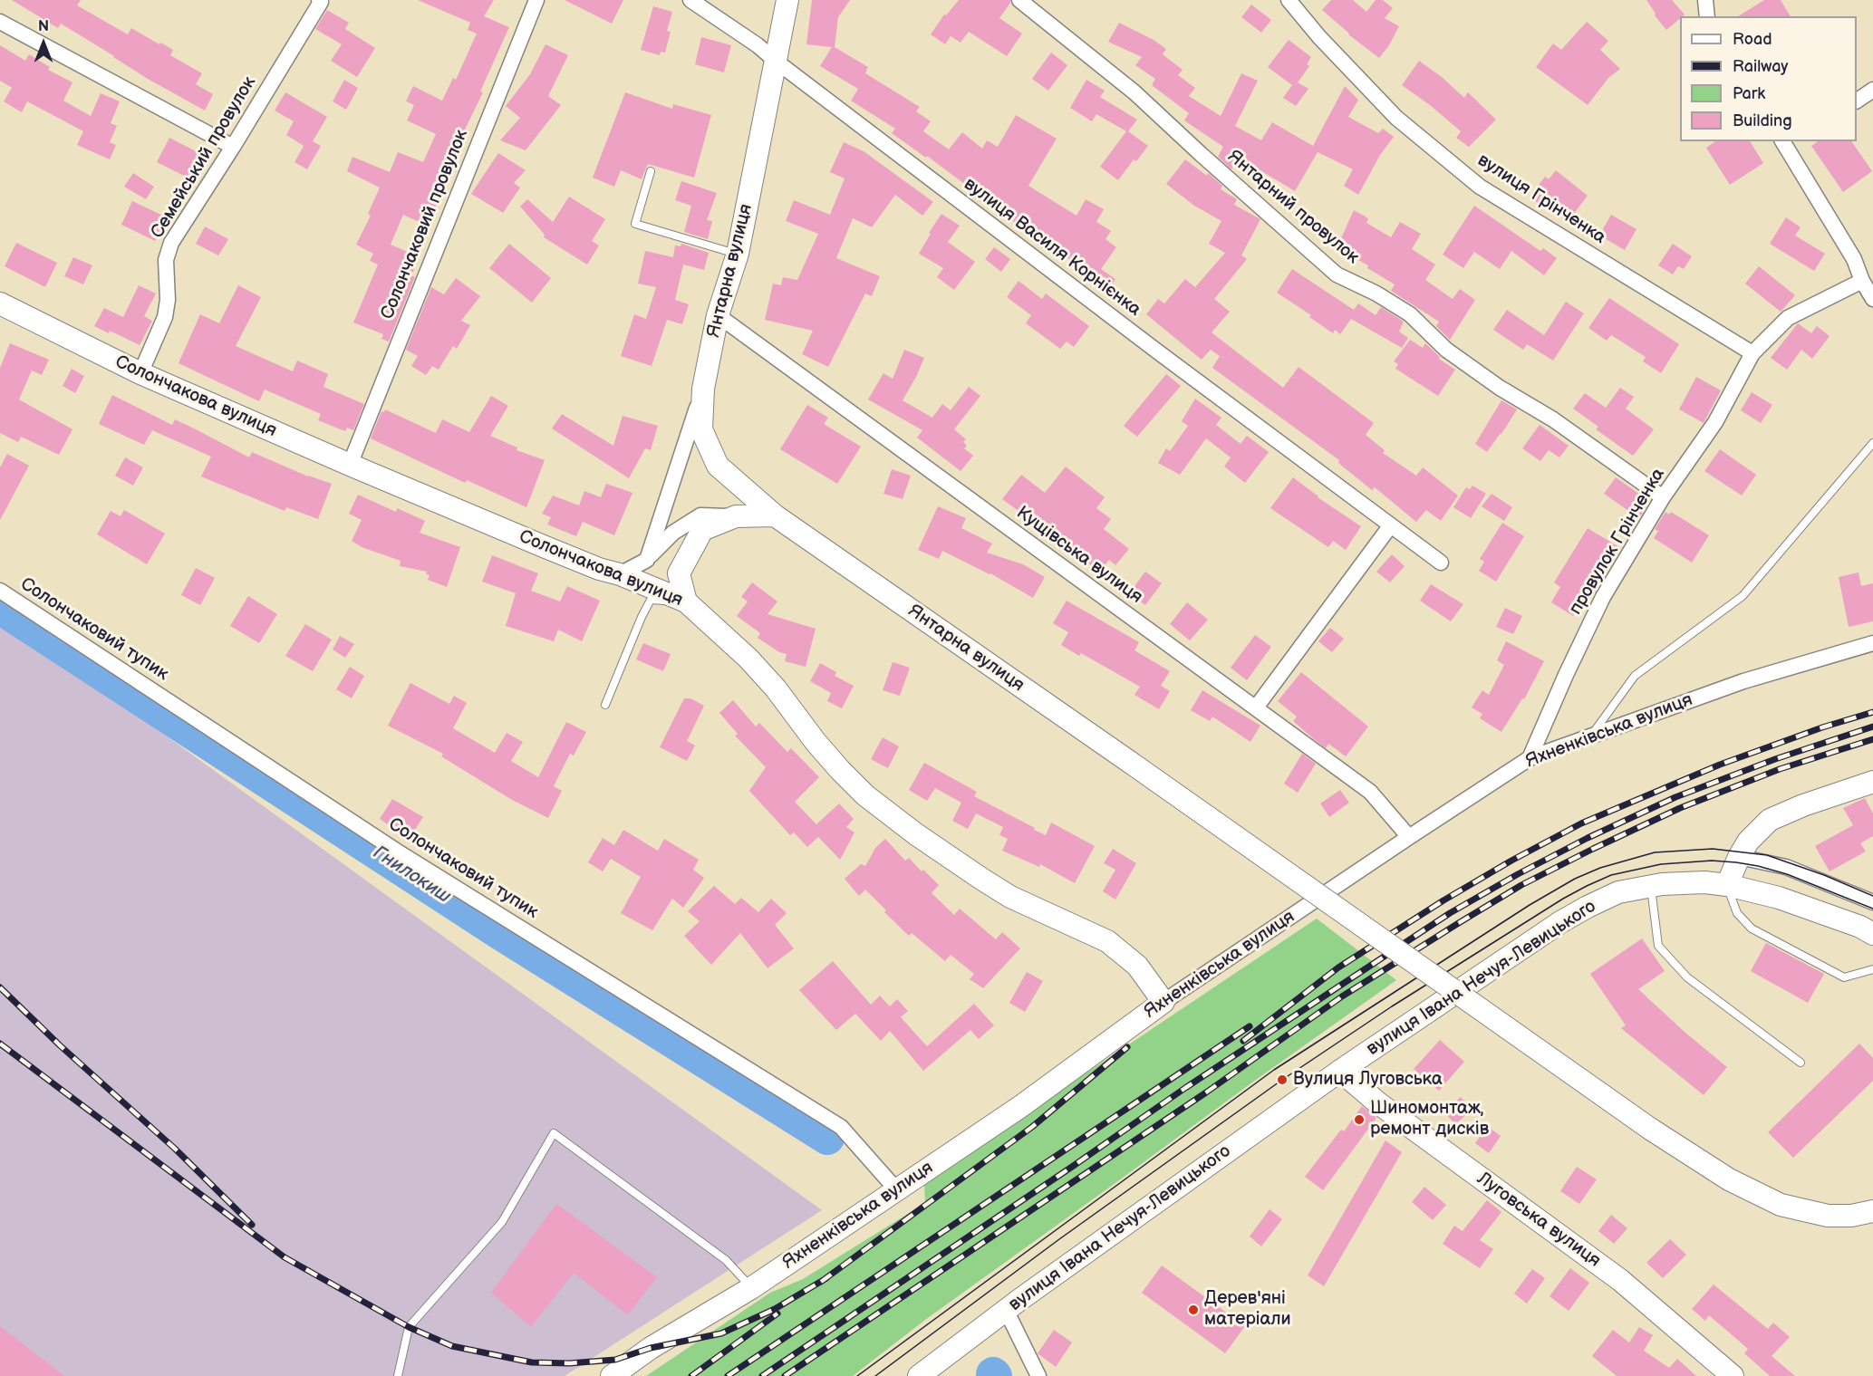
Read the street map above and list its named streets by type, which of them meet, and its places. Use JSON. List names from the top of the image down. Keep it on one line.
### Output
{"streets":{"main road":["Янтарна вулиця","Солончакова вулиця","Яхненківська вулиця","вулиця Івана Нечуя-Левицького","Луговська вулиця"],"street":["Семейський провулок","вулиця Грінченка","Янтарний провулок","Солончаковий провулок","вулиця Василя Корнієнка","провулок Грінченка","Кущівська вулиця","Солончаковий тупик"]},"crossings":[["Семейський провулок","Солончакова вулиця"],["вулиця Грінченка","провулок Грінченка"],["Янтарний провулок","провулок Грінченка"],["Солончаковий провулок","Солончакова вулиця"],["вулиця Василя Корнієнка","Янтарна вулиця"],["Янтарна вулиця","Кущівська вулиця"],["Солончакова вулиця","Яхненківська вулиця"],["провулок Грінченка","Яхненківська вулиця"],["Кущівська вулиця","Яхненківська вулиця"],["Солончаковий тупик","Яхненківська вулиця"],["вулиця Івана Нечуя-Левицького","Луговська вулиця"]],"water":["Гнилокиш"],"places":["Вулиця Луговська","Шиномонтаж, ремонт дисків","Дерев'янi матерiали"],"legend":["Road","Railway","Park","Building"],"north":"top"}
